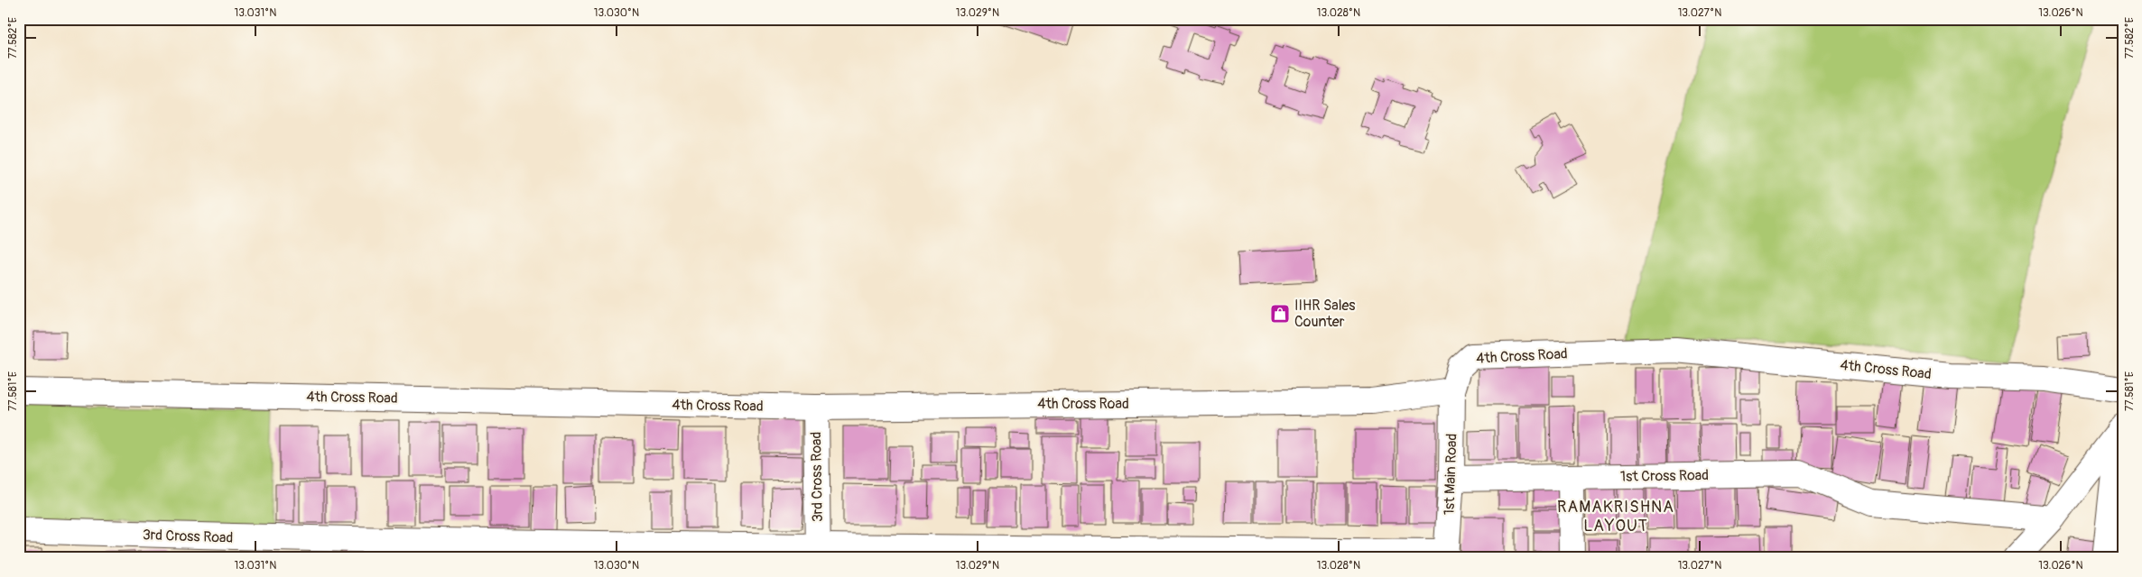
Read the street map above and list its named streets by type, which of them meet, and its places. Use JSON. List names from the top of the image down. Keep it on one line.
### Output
{"streets":{"street":["4th Cross Road","1st Main Road","1st Cross Road","3rd Cross Road"]},"crossings":[["4th Cross Road","1st Main Road"],["4th Cross Road","3rd Cross Road"],["1st Main Road","1st Cross Road"],["1st Main Road","3rd Cross Road"]],"districts":["RAMAKRISHNA LAYOUT"],"places":{"shop":["IIHR Sales Counter"]},"coordinates":["13.031°N","13.030°N","13.029°N","13.028°N","13.027°N","13.026°N","77.582°E","77.581°E"]}
